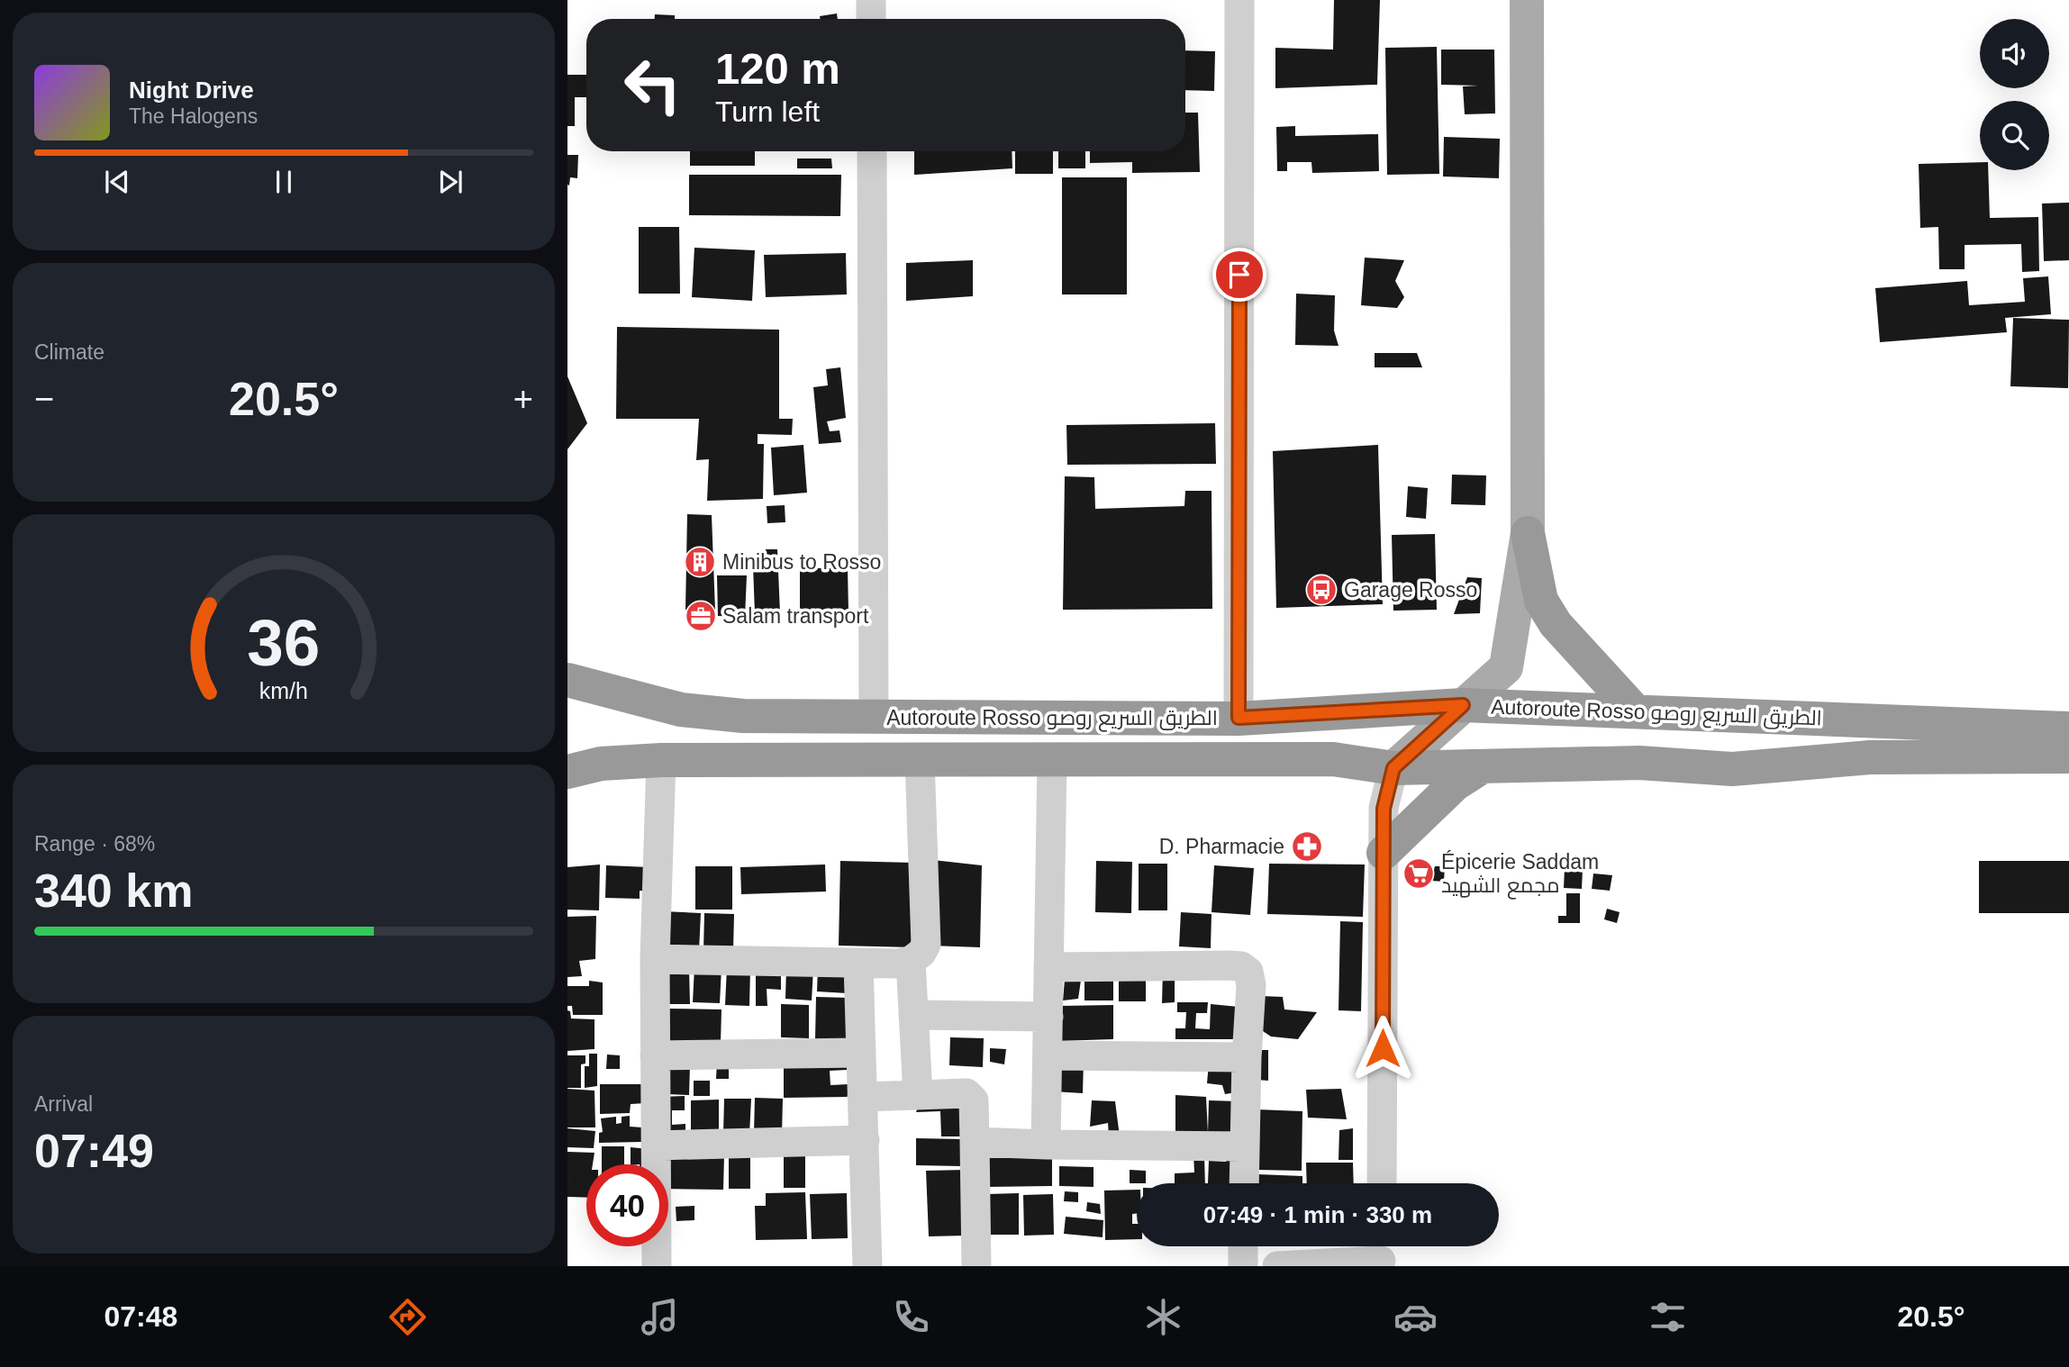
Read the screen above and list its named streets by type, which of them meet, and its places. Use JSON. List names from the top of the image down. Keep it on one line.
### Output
{"streets":{"highway":["Autoroute Rosso الطريق السريع روصو"]},"places":{"building":["Minibus to Rosso"],"bus stop":["Garage Rosso"],"office":["Salam transport"],"pharmacy":["D. Pharmacie"],"supermarket":["Épicerie Saddam مجمع الشهيد"]},"page":{"turn":["120 m","Turn left"],"song":["Night Drive","The Halogens"],"tile":["Climate",["Range · 68%","340 km"],["Arrival","07:49"]],"heat":["−","20.5°","+"],"limit":"40","trip":"07:49 · 1 min · 330 m","tabs":["07:48","20.5°"],"gauge":["36","km/h"]}}
